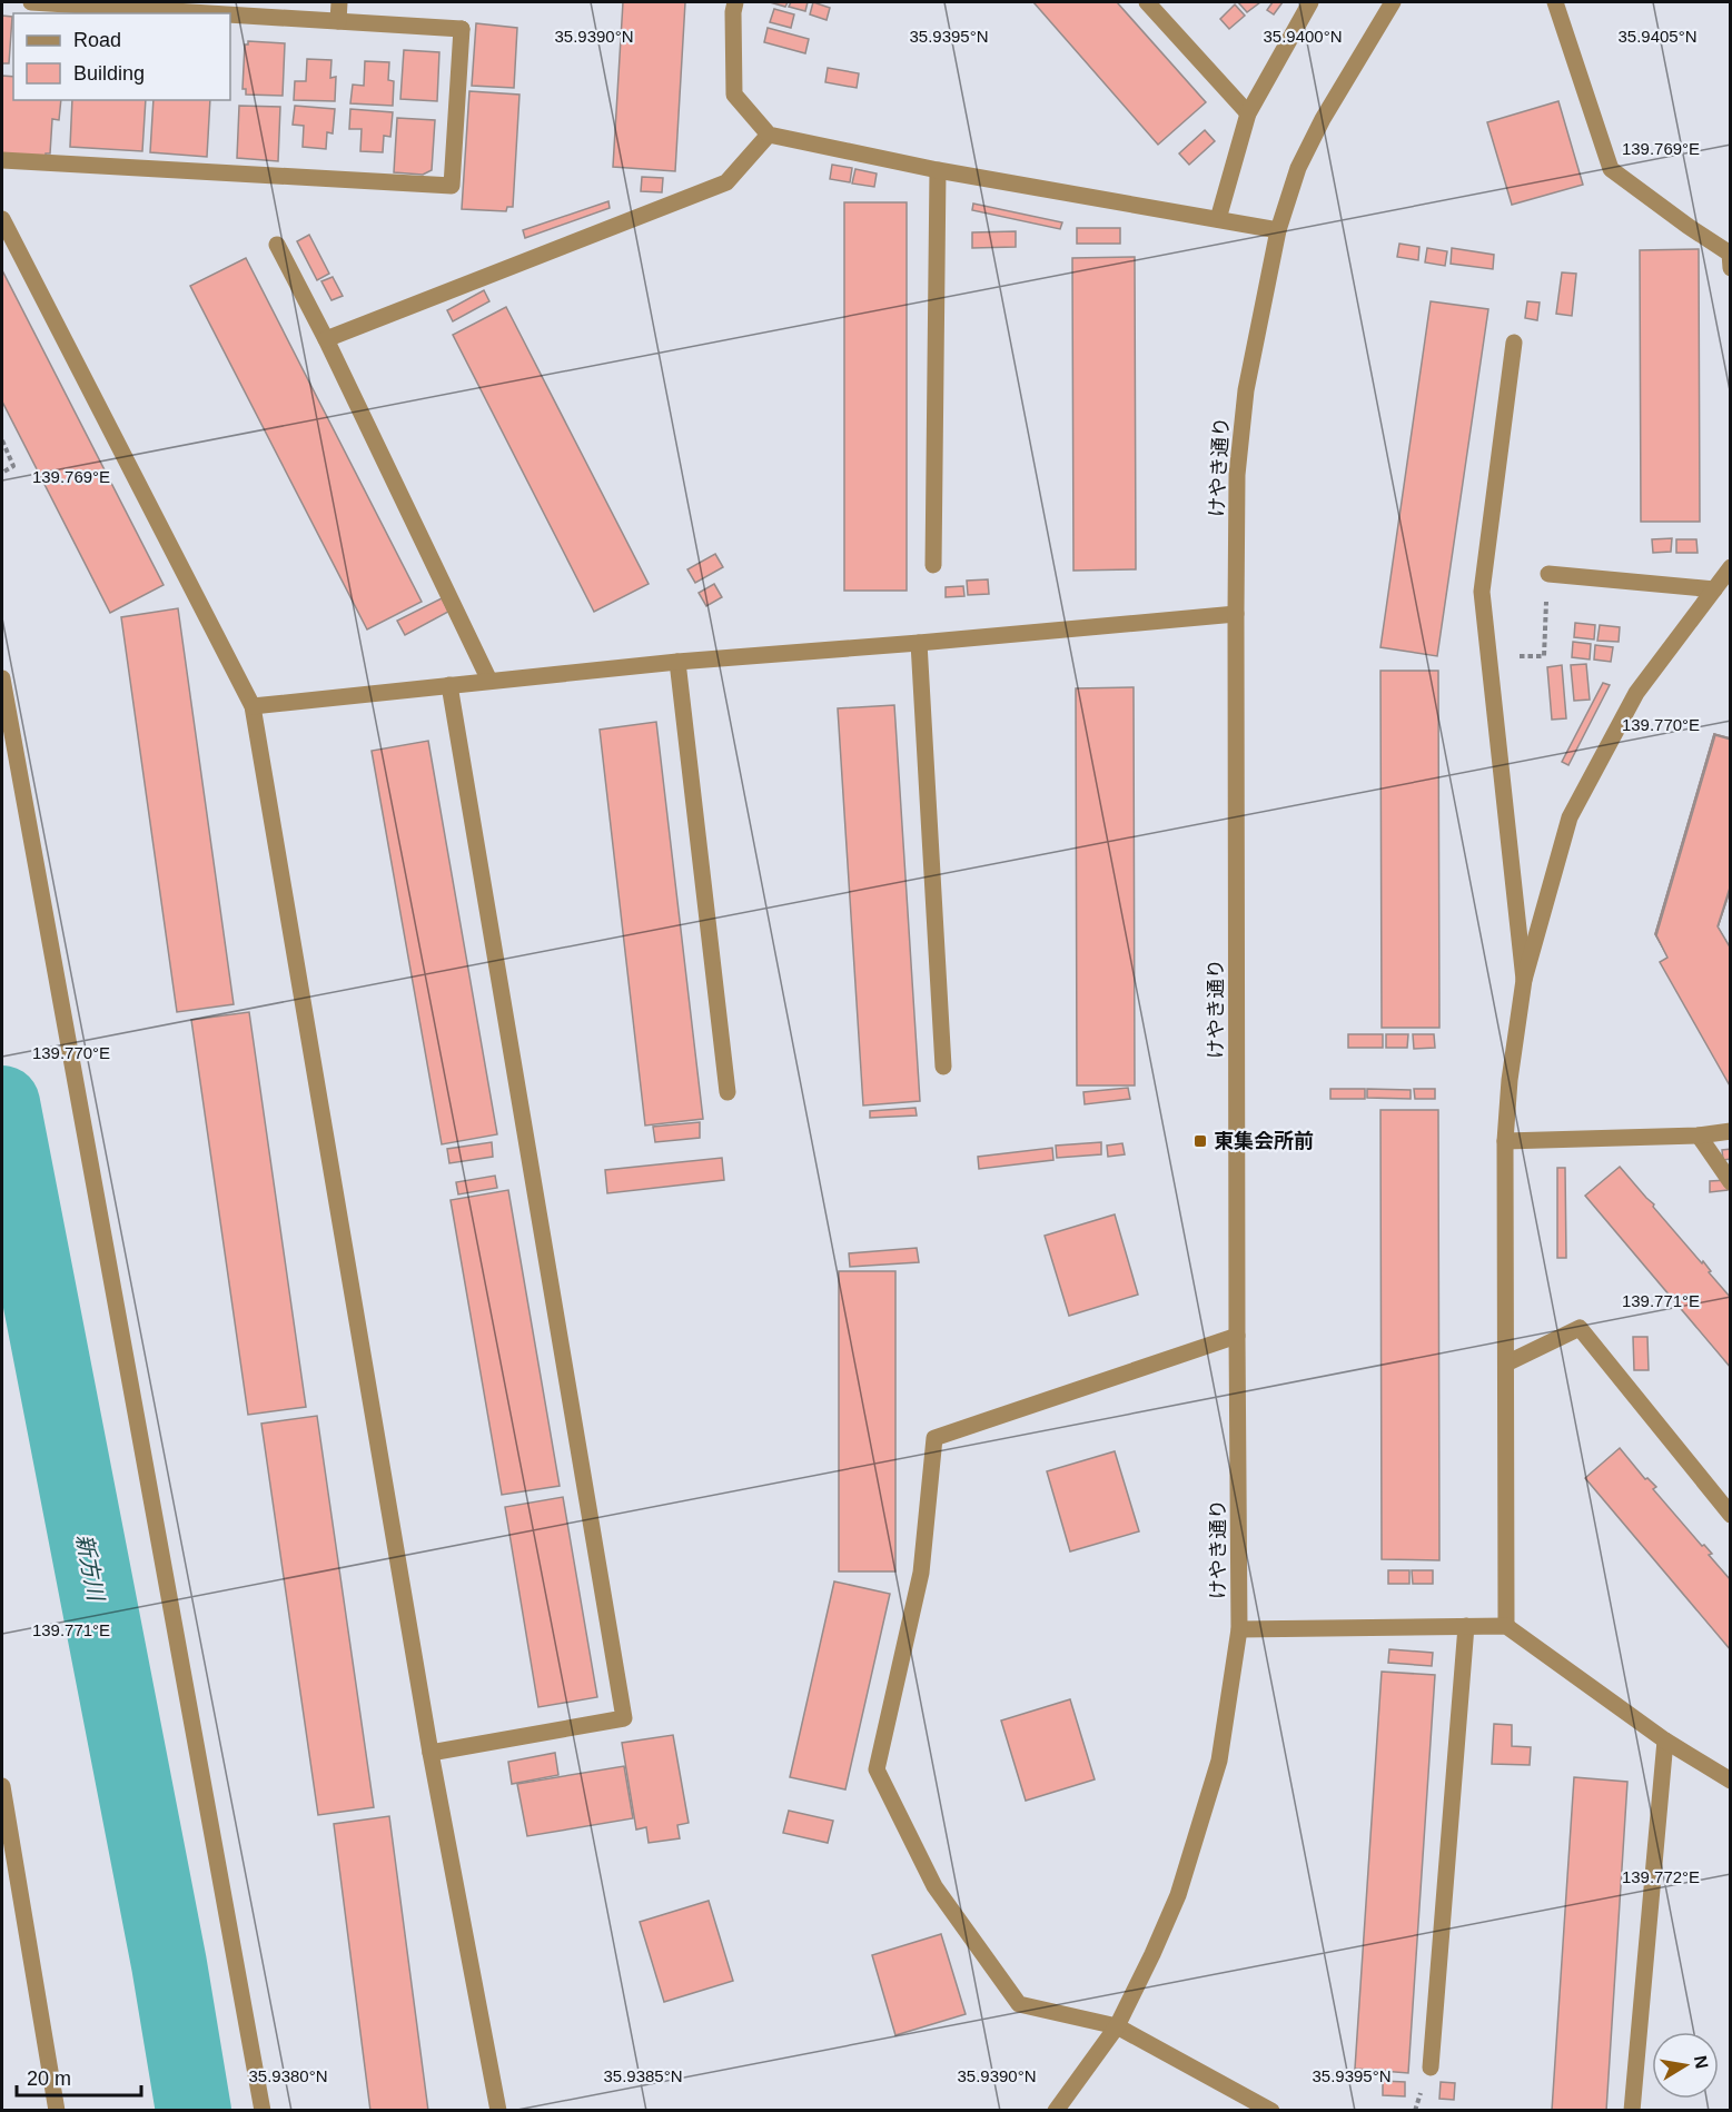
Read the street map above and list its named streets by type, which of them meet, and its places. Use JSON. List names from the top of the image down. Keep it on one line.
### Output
{"streets":{"street":["けやき通り"]},"water":["新方川"],"places":{"transit":["東集会所前"]},"legend":["Road","Building"],"scale_bar":"20 m","north":"right","coordinates":["35.9390°N","35.9395°N","35.9400°N","35.9405°N","139.769°E","139.770°E","139.771°E","139.772°E","35.9380°N","35.9385°N"]}
